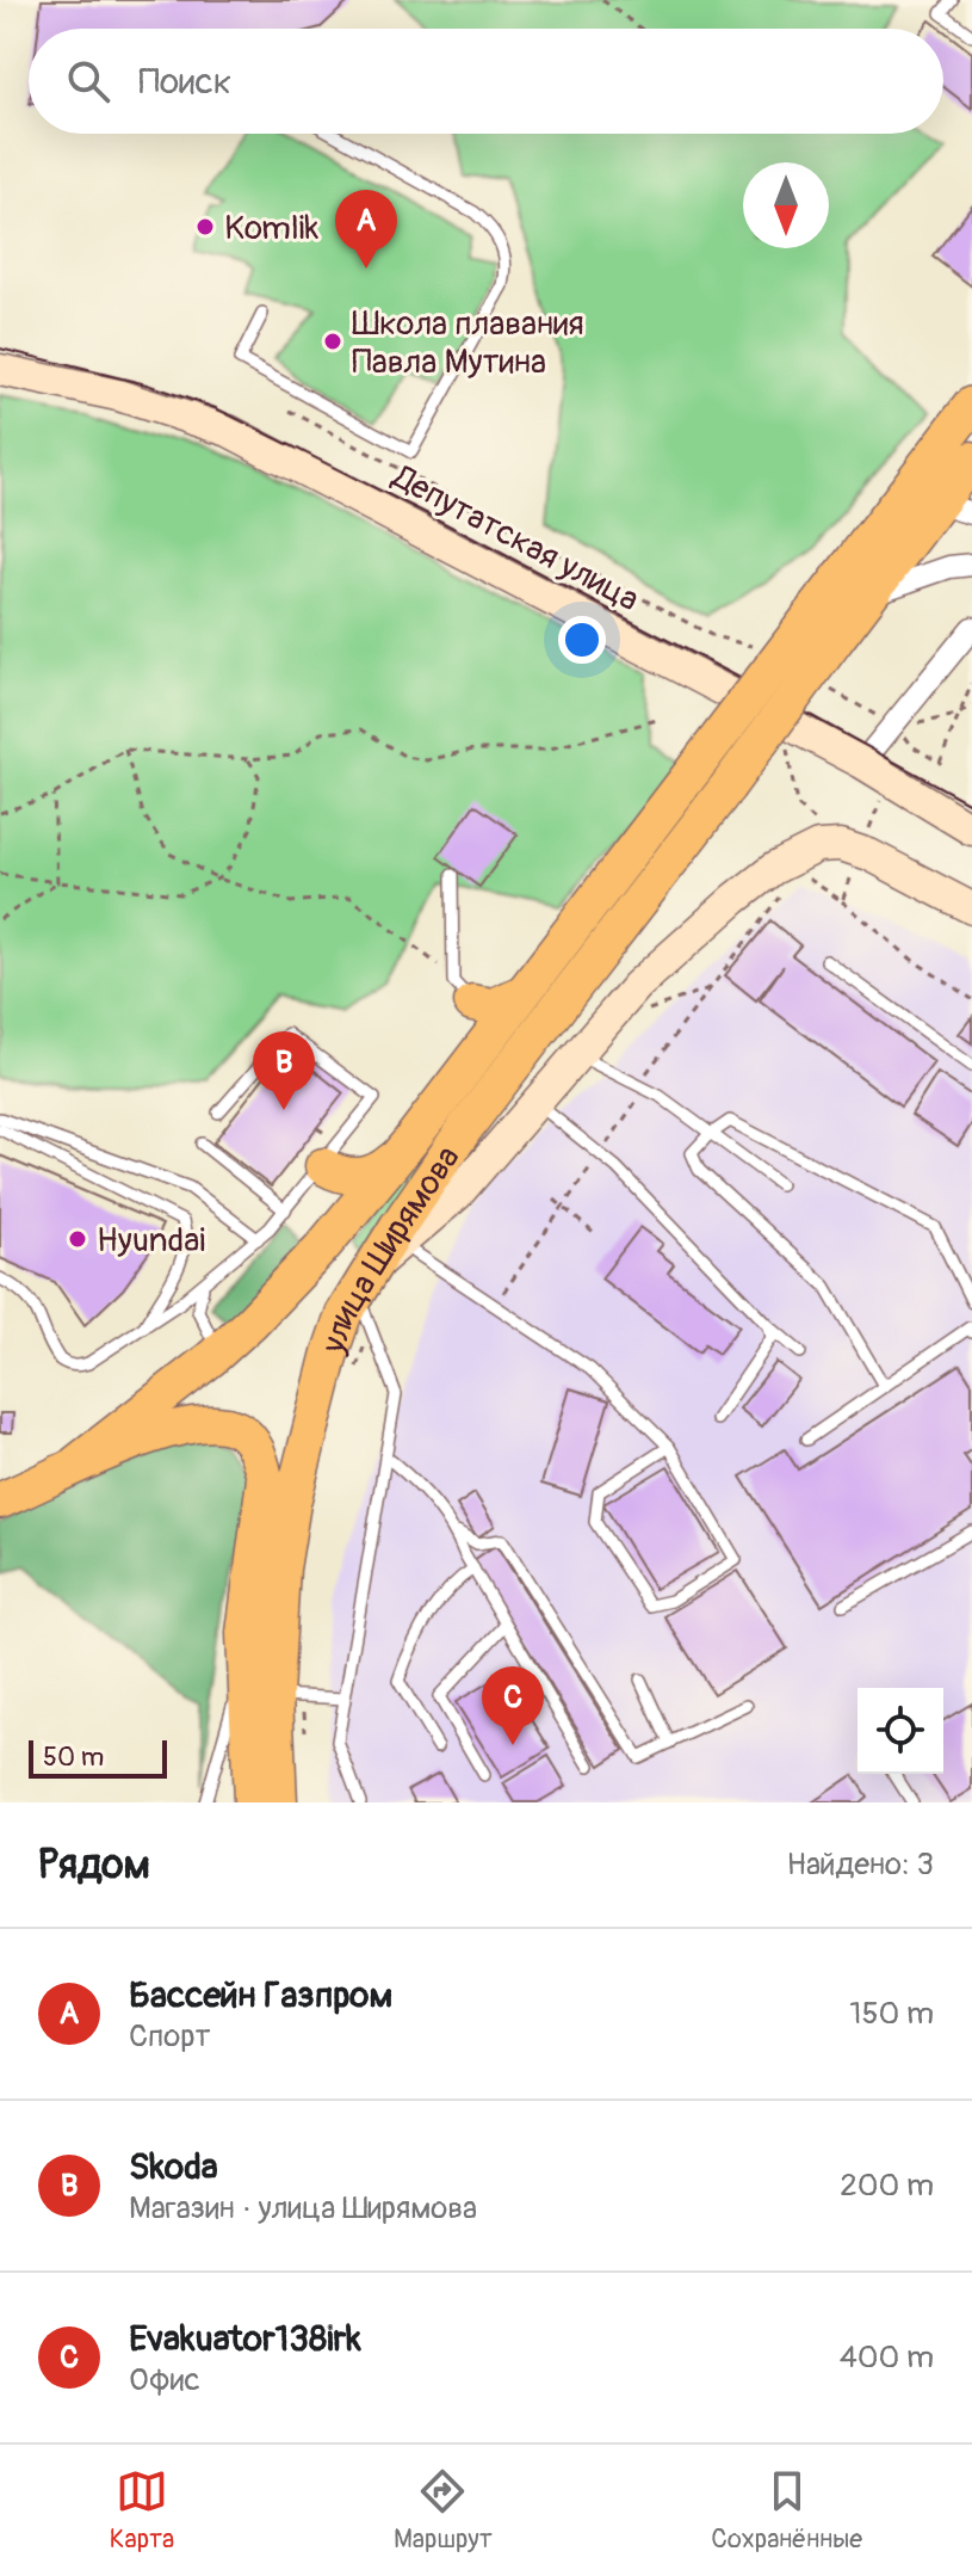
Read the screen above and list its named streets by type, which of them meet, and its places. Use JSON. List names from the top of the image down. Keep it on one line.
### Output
{"streets":{"main road":["Депутатская улица","улица Ширямова"]},"places":["Komlik","Школа плавания Павла Мутина","Hyundai"],"scale_bar":"50 m","north":"bottom","page":{"search":"Поиск","pins":["A","B","C"],"scale":"50 m","heading":["Рядом","Найдено: 3"],"list":[{"mark":"A","name":"Бассейн Газпром","note":"Спорт","value":"150 m"},{"mark":"B","name":"Skoda","note":"Магазин · улица Ширямова","value":"200 m"},{"mark":"C","name":"Evakuator138irk","note":"Офис","value":"400 m"}],"nav":["Карта","Маршрут","Сохранённые"]}}
